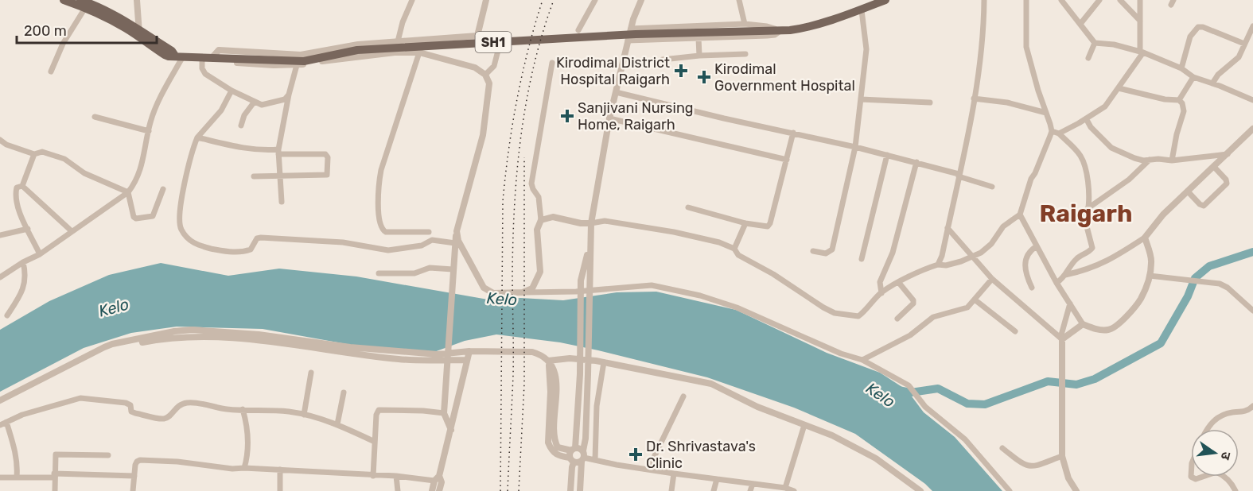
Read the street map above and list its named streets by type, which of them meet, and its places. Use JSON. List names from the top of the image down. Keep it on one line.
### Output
{"streets":{"main road":["SH1"]},"districts":["Raigarh"],"water":["Kelo"],"places":{"health":["Kirodimal District Hospital Raigarh","Kirodimal Government Hospital","Sanjivani Nursing Home, Raigarh","Dr. Shrivastava's Clinic"]},"scale_bar":"200 m","north":"right"}
